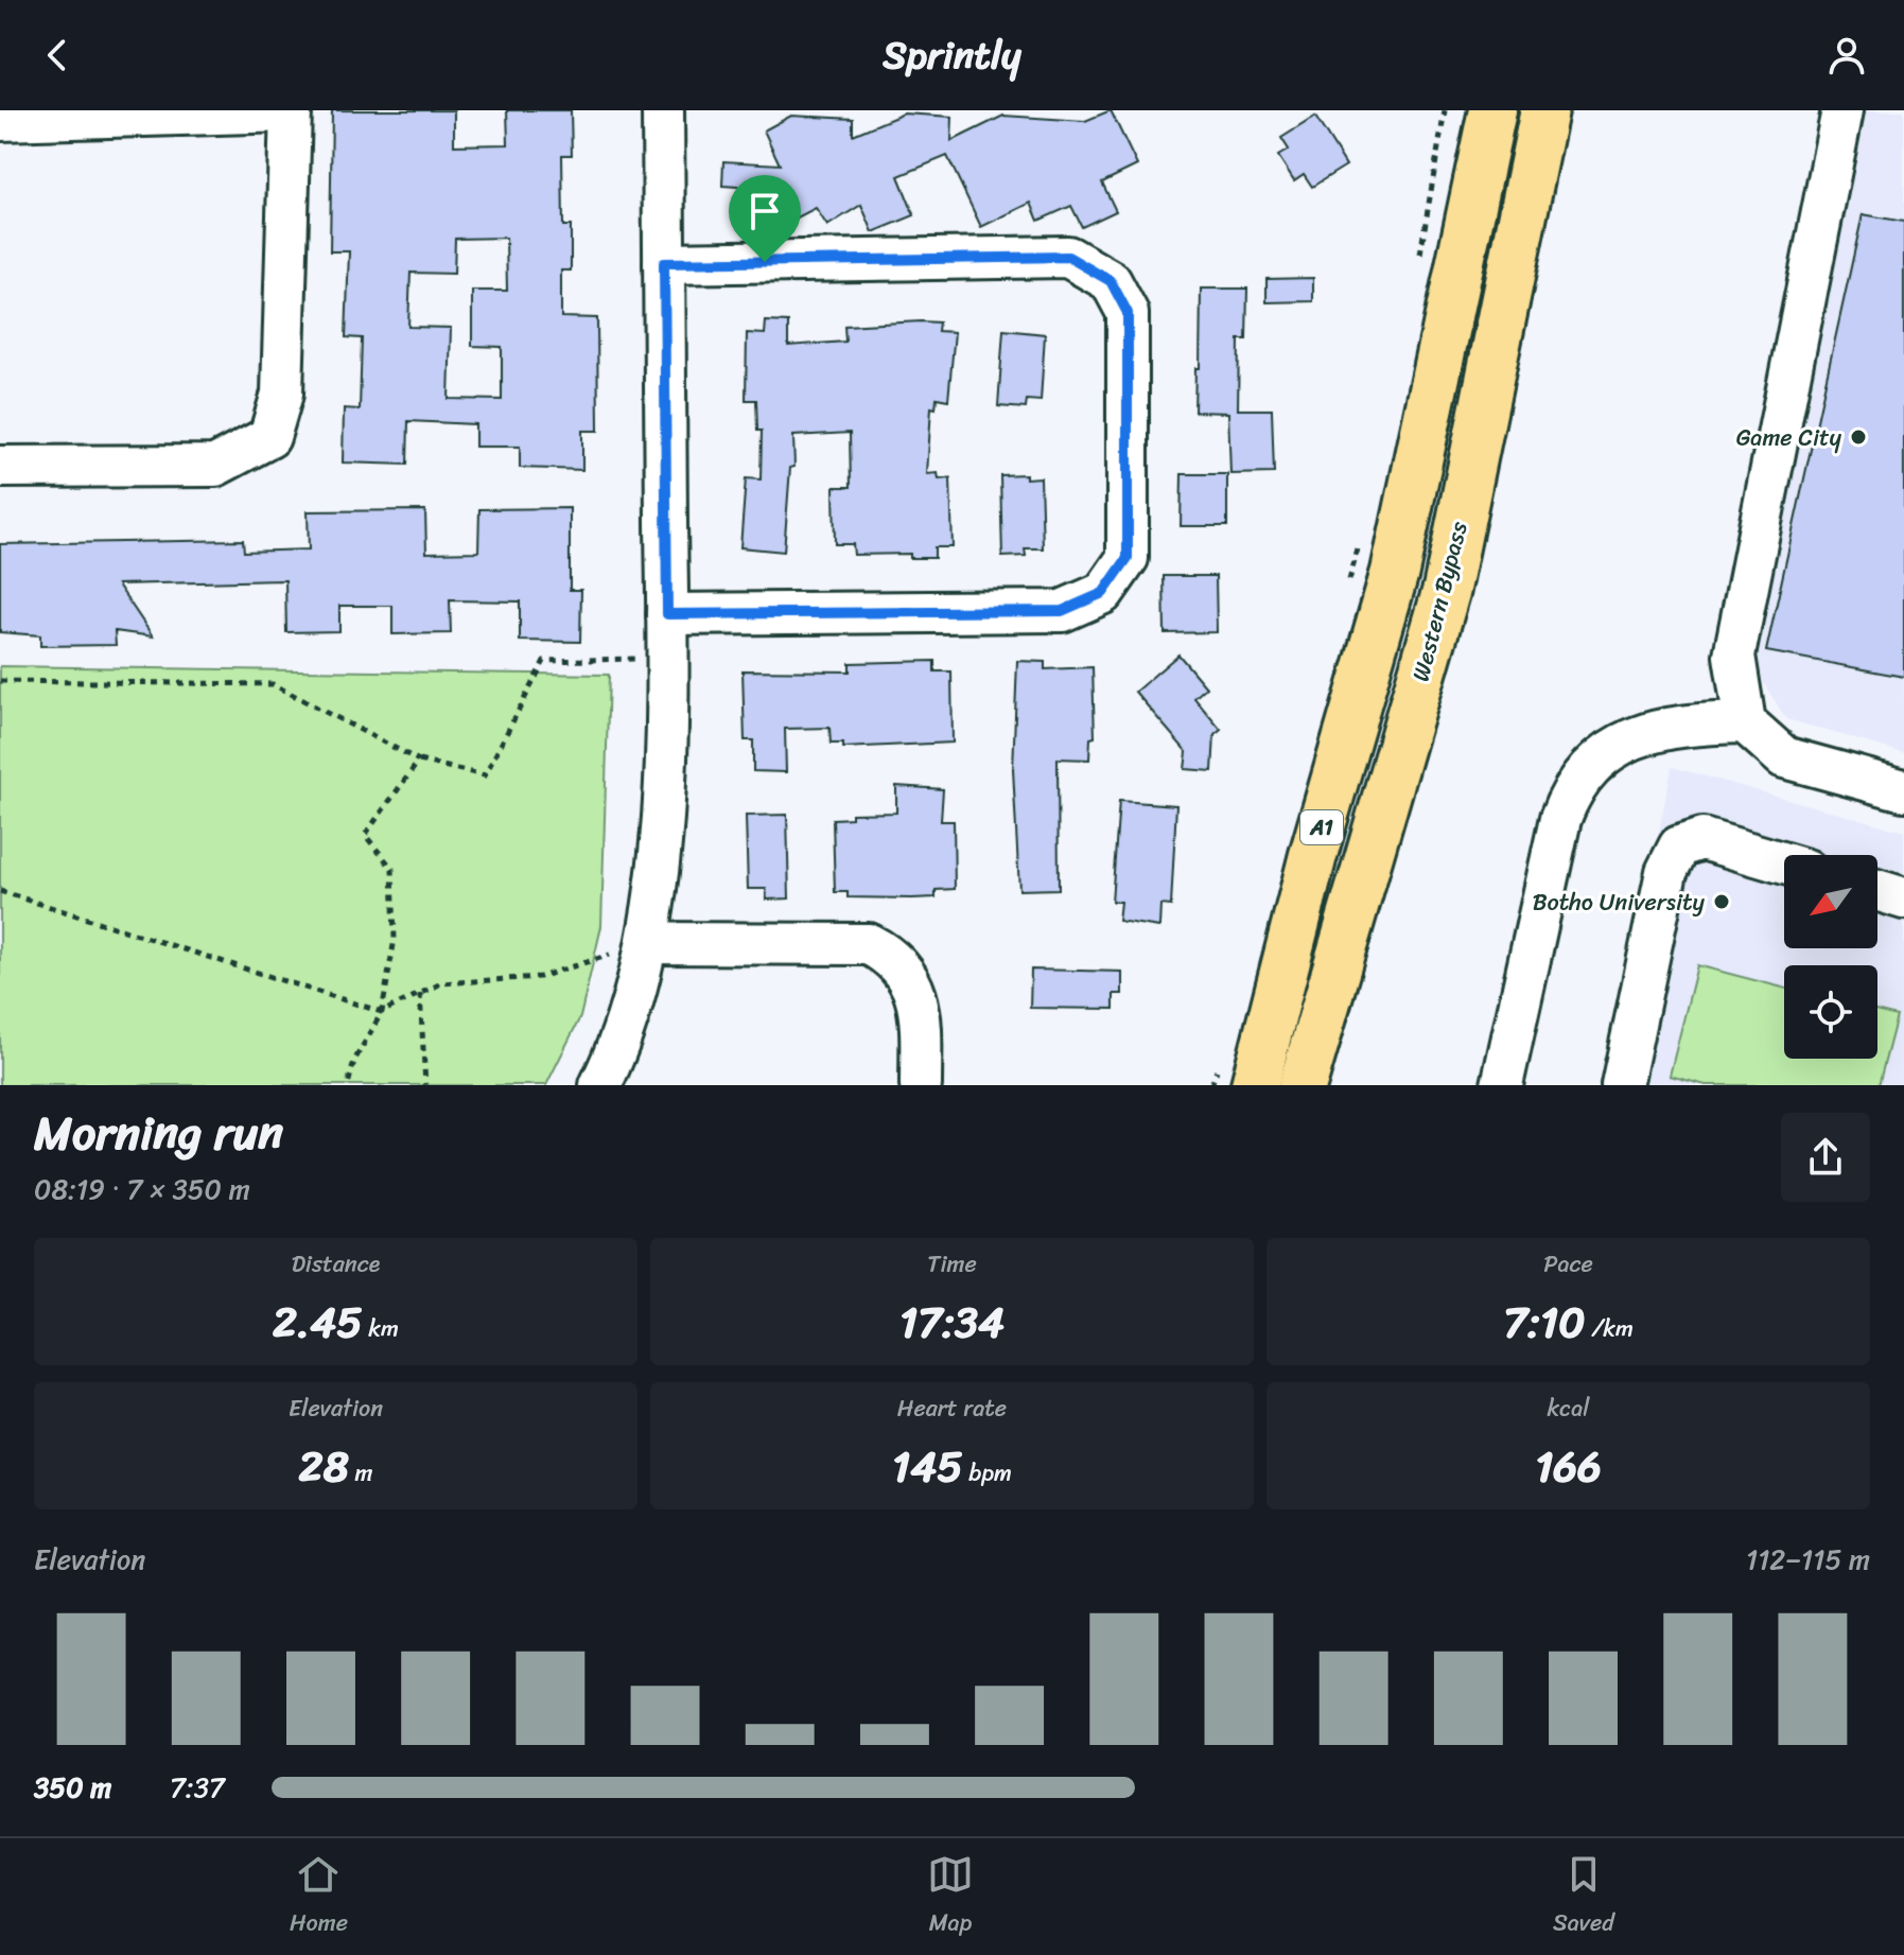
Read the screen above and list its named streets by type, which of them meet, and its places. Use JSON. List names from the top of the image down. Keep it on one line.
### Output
{"streets":{"highway":["Western Bypass","A1"]},"crossings":[["Western Bypass","A1"]],"places":["Game City","Botho University"],"north":"bottom left","page":{"header":"Sprintly","heading":["Morning run","08:19 · 7 × 350 m"],"stats":[["Distance","2.45 km"],["Time","17:34"],["Pace","7:10 /km"],["Elevation","28 m"],["Heart rate","145 bpm"],["kcal","166"]],"chart":["Elevation","112–115 m"],"list":[{"name":"350 m","note":"7:37"}],"tabs":["Home","Map","Saved"]}}
